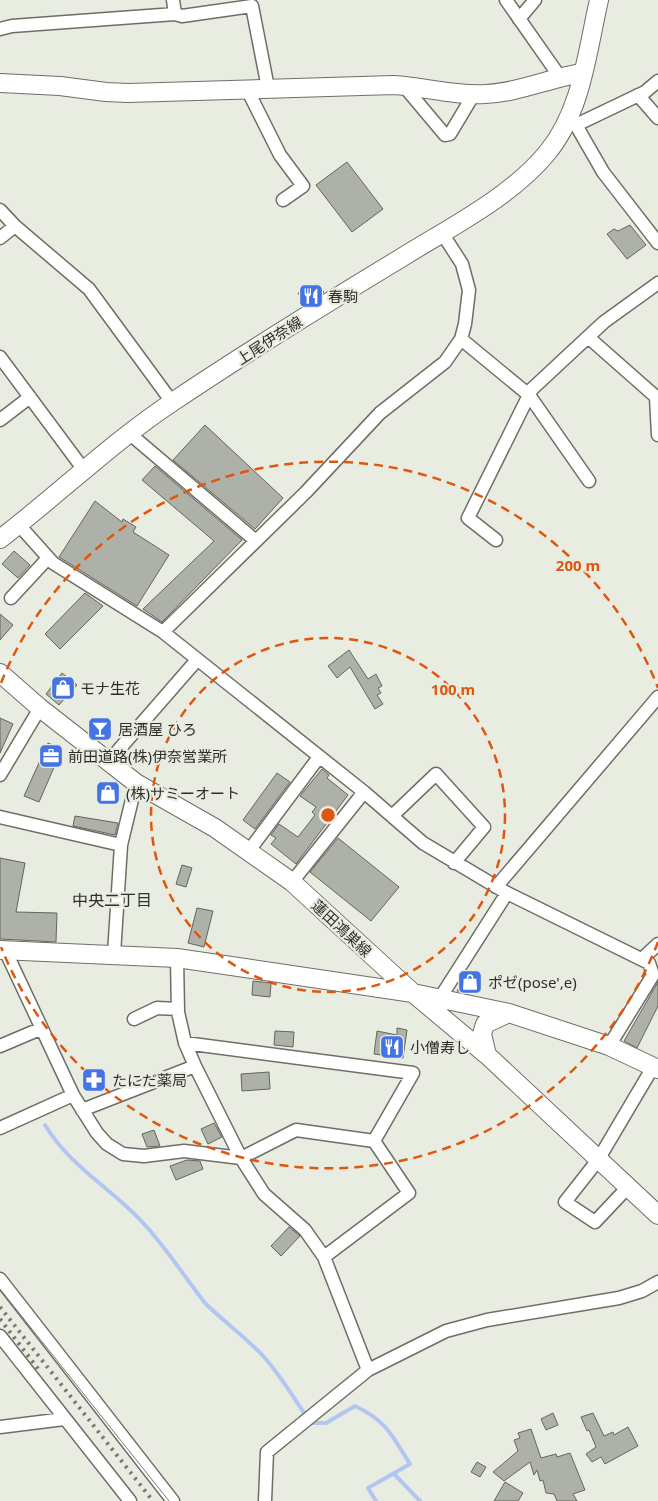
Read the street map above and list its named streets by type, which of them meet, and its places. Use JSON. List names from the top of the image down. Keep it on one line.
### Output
{"streets":{"street":["上尾伊奈線","蓮田鴻巣線"]},"districts":["中央二丁目"],"places":{"restaurant":["春駒","小僧寿し"],"shop":["モナ生花","(株)サミーオート","ポゼ(pose',e)"],"bar":["居酒屋 ひろ"],"office":["前田道路(株)伊奈営業所"],"pharmacy":["たにだ薬局"]},"rings":["200 m","100 m"]}
